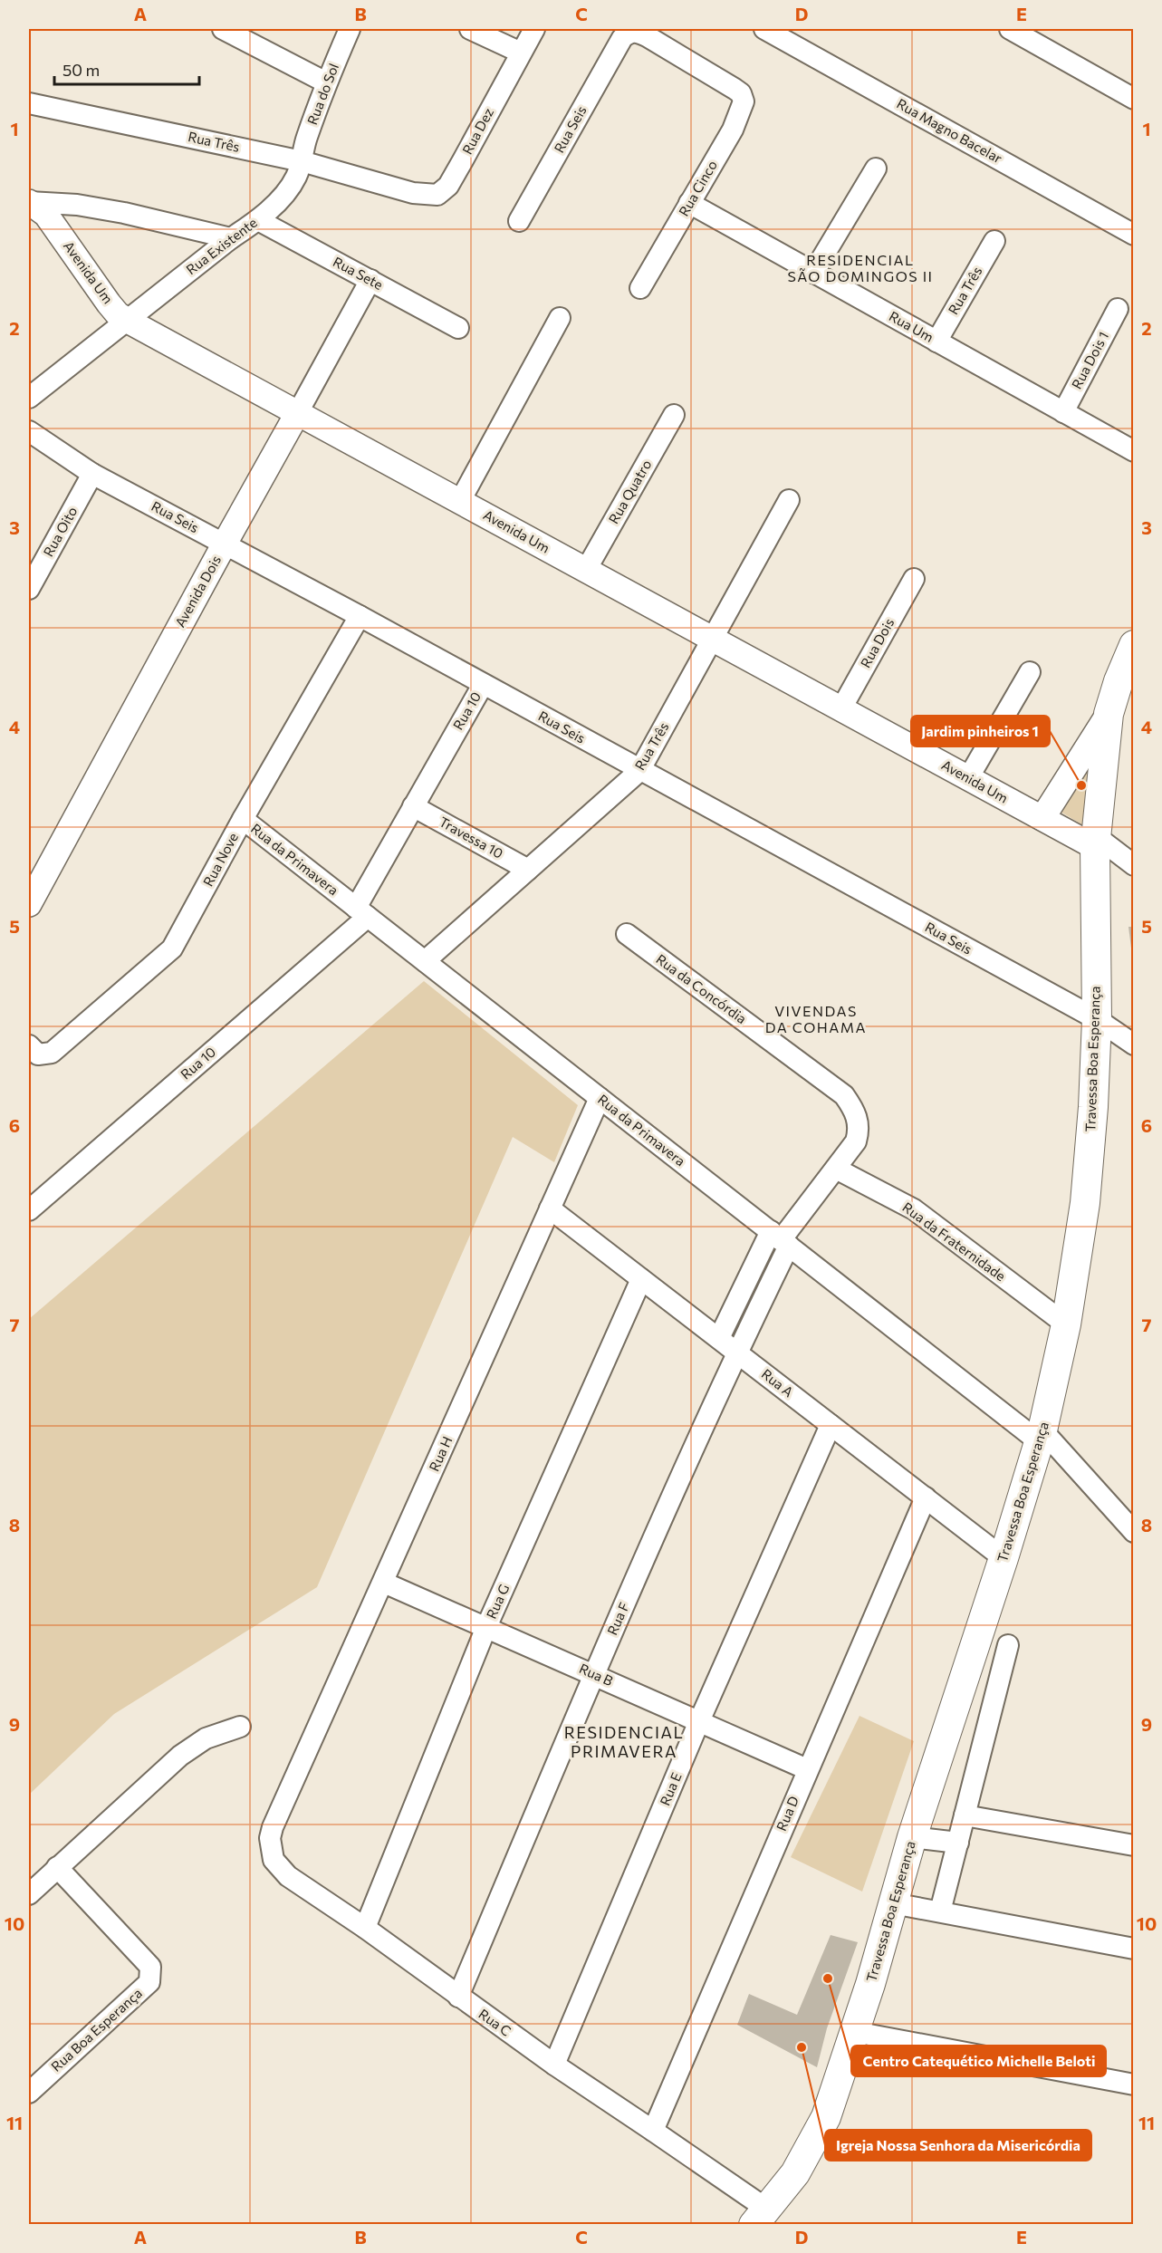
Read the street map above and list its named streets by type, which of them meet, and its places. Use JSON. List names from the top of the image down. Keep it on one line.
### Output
{"streets":{"main road":["Travessa Boa Esperança"],"street":["Rua do Sol","Rua Seis","Rua Dez","Rua Magno Bacelar","Rua Três","Rua Cinco","Rua Existente","Avenida Um","Rua Sete","Rua Um","Rua Dois 1","Rua Quatro","Rua Oito","Avenida Dois","Rua Dois","Rua 10","Travessa 10","Rua Nove","Rua da Primavera","Rua da Concórdia","Rua da Fraternidade","Rua A","Rua H","Rua G","Rua F","Rua B","Rua E","Rua D","Rua C","Rua Boa Esperança"]},"crossings":[["Rua do Sol","Rua Três"],["Rua do Sol","Rua Existente"],["Rua Seis","Rua Três"],["Rua Seis","Rua Cinco"],["Rua Seis","Rua Oito"],["Rua Seis","Avenida Dois"],["Rua Seis","Rua 10"],["Rua Seis","Rua Nove"],["Rua Seis","Travessa Boa Esperança"],["Rua Dez","Rua Três"],["Rua Três","Rua Existente"],["Rua Três","Avenida Um"],["Rua Três","Rua Um"],["Rua Três","Travessa 10"],["Rua Três","Rua da Primavera"],["Rua Cinco","Rua Um"],["Rua Existente","Avenida Um"],["Rua Existente","Rua Sete"],["Avenida Um","Rua Quatro"],["Avenida Um","Avenida Dois"],["Avenida Um","Rua Dois"],["Avenida Um","Travessa Boa Esperança"],["Rua Sete","Avenida Dois"],["Rua Um","Rua Dois 1"],["Rua 10","Travessa 10"],["Rua 10","Rua da Primavera"],["Rua Nove","Rua da Primavera"],["Rua da Primavera","Rua da Concórdia"],["Rua da Primavera","Travessa Boa Esperança"],["Rua da Primavera","Rua H"],["Rua da Primavera","Rua F"],["Rua da Concórdia","Rua da Fraternidade"],["Rua da Concórdia","Rua F"],["Travessa Boa Esperança","Rua da Fraternidade"],["Travessa Boa Esperança","Rua A"],["Travessa Boa Esperança","Rua C"],["Rua A","Rua H"],["Rua A","Rua G"],["Rua A","Rua F"],["Rua A","Rua E"],["Rua A","Rua D"],["Rua H","Rua B"],["Rua H","Rua C"],["Rua G","Rua B"],["Rua G","Rua C"],["Rua F","Rua B"],["Rua F","Rua C"],["Rua B","Rua E"],["Rua B","Rua D"],["Rua E","Rua C"],["Rua D","Rua C"]],"districts":["RESIDENCIAL SÃO DOMINGOS II","VIVENDAS DA COHAMA","RESIDENCIAL PRIMAVERA"],"places":["Jardim pinheiros 1","Centro Catequético Michelle Beloti","Igreja Nossa Senhora da Misericórdia"],"scale_bar":"50 m","grid":{"columns":["A","B","C","D","E"],"rows":["1","2","3","4","5","6","7","8","9","10","11"]}}
